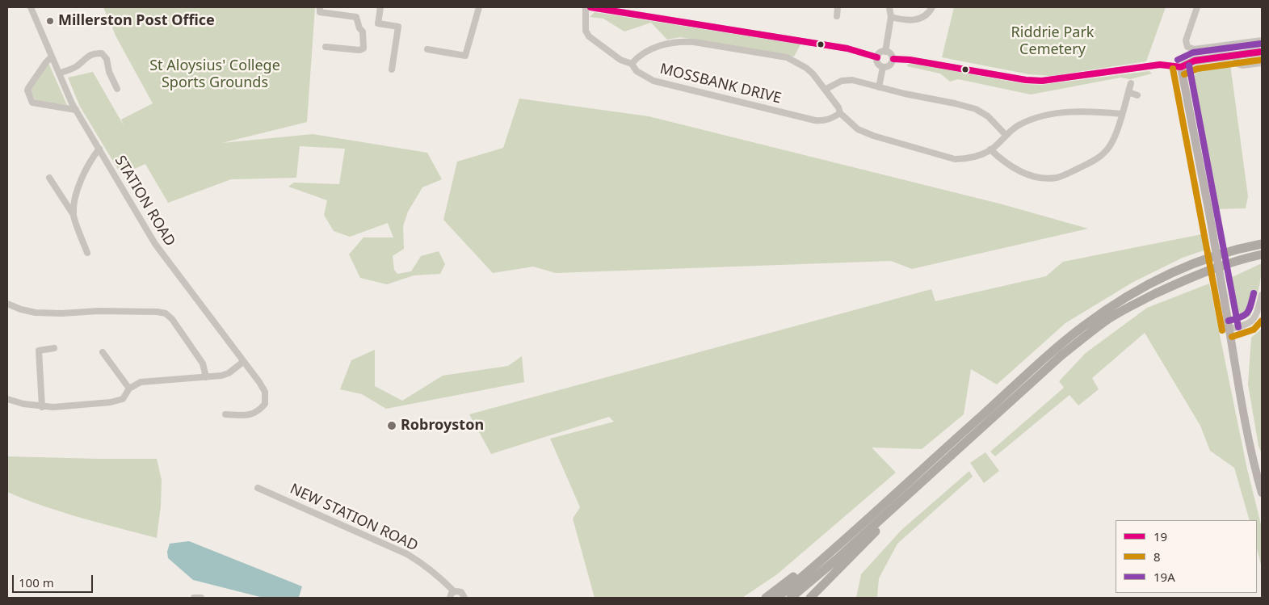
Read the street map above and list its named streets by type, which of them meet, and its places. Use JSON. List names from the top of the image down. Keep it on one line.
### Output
{"streets":{"street":["MOSSBANK DRIVE","STATION ROAD","NEW STATION ROAD"]},"parks":["Riddrie Park Cemetery","St Aloysius' College Sports Grounds"],"places":["Millerston Post Office","Robroyston"],"lines":["transit line 19","transit line 19A","transit line 8"],"legend":["19","8","19A"],"scale_bar":"100 m"}
